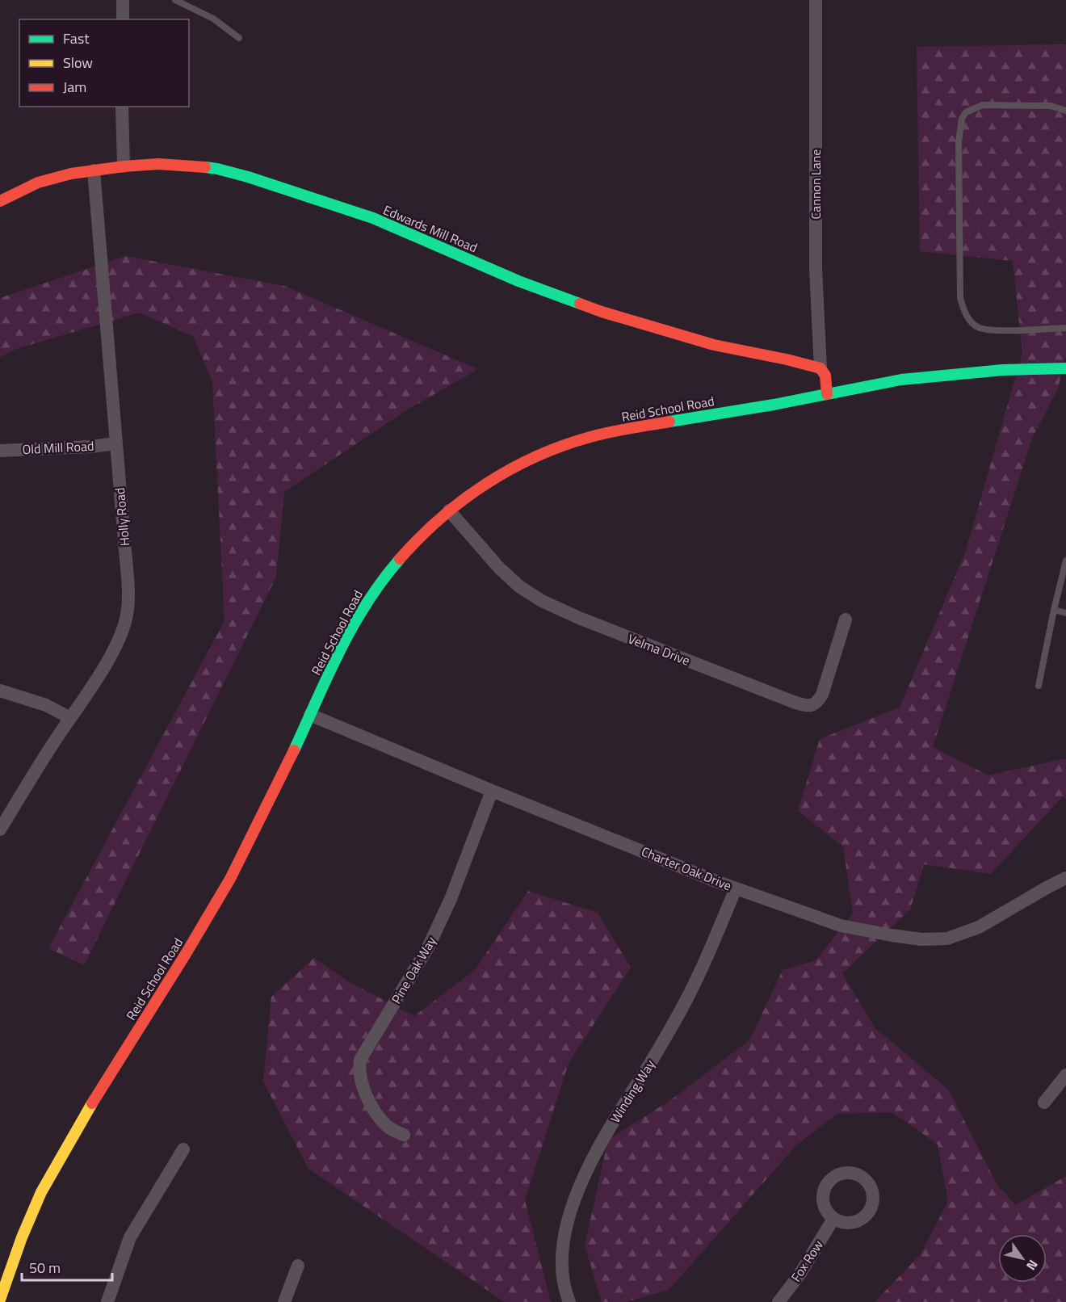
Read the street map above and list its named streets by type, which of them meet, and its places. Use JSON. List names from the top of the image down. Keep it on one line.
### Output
{"streets":{"street":["Cannon Lane","Edwards Mill Road","Reid School Road","Old Mill Road","Holly Road","Velma Drive","Charter Oak Drive","Pine Oak Way","Winding Way","Fox Row"]},"crossings":[["Cannon Lane","Edwards Mill Road"],["Edwards Mill Road","Holly Road"],["Reid School Road","Velma Drive"],["Reid School Road","Charter Oak Drive"],["Old Mill Road","Holly Road"],["Charter Oak Drive","Pine Oak Way"],["Charter Oak Drive","Winding Way"]],"legend":["Fast","Slow","Jam"],"scale_bar":"50 m","north":"bottom right"}
